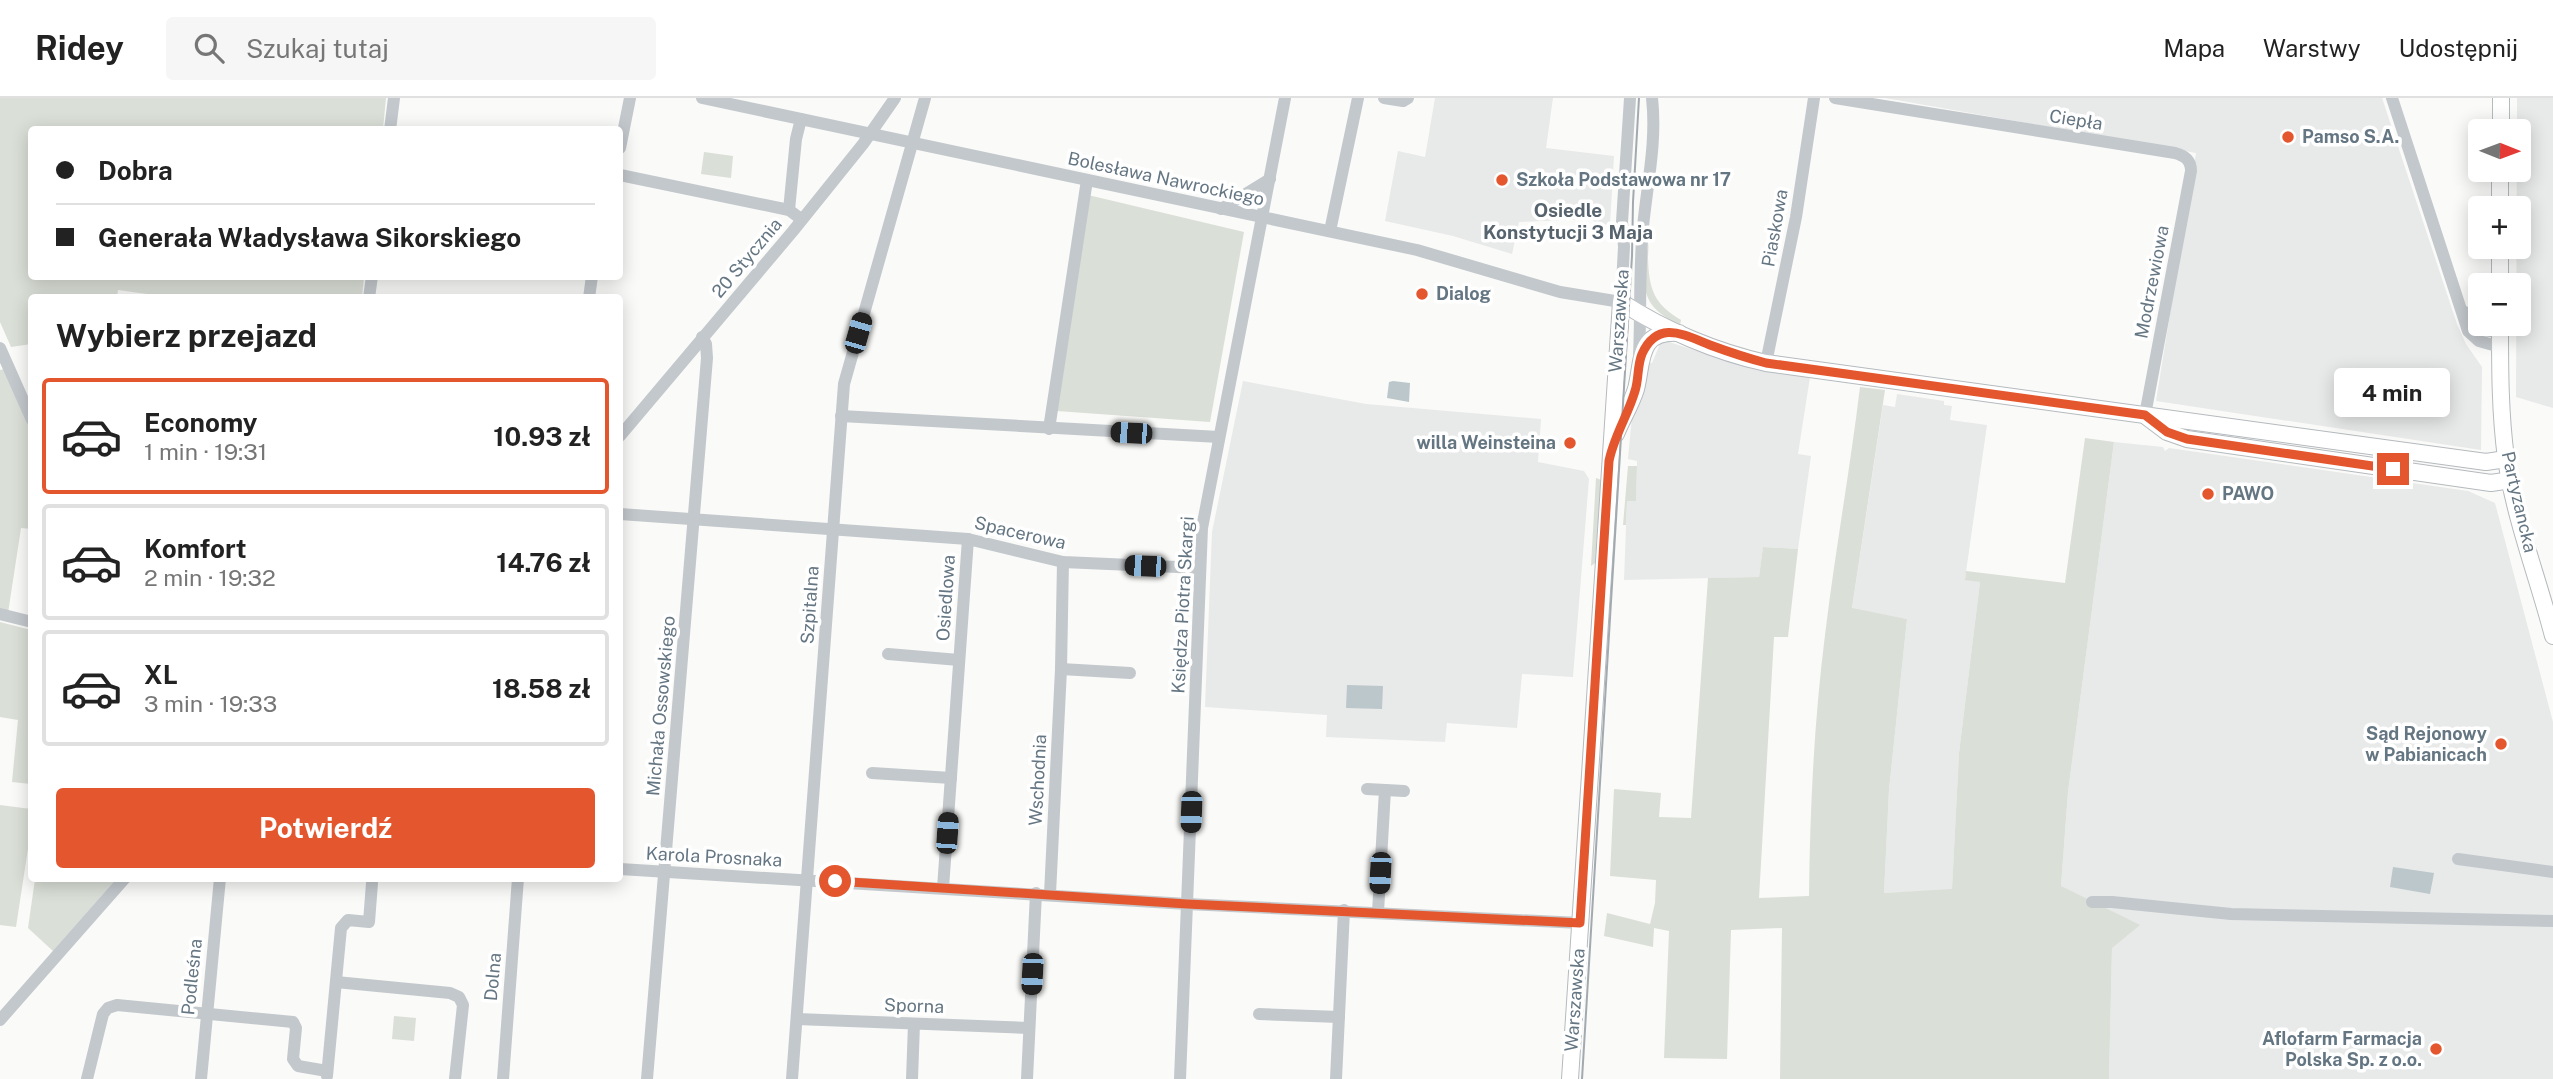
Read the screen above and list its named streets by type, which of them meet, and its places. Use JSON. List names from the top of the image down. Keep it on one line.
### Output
{"streets":{"main road":["Warszawska","Partyzancka"],"street":["Ciepła","Bolesława Nawrockiego","Piaskowa","20 Stycznia","Modrzewiowa","Spacerowa","Osiedlowa","Szpitalna","Księdza Piotra Skargi","Michała Ossowskiego","Wschodnia","Karola Prosnaka","Podleśna","Dolna","Sporna"]},"crossings":[["Ciepła","Modrzewiowa"],["Bolesława Nawrockiego","20 Stycznia"],["Bolesława Nawrockiego","Warszawska"],["Bolesława Nawrockiego","Szpitalna"],["Bolesława Nawrockiego","Księdza Piotra Skargi"],["20 Stycznia","Michała Ossowskiego"],["Warszawska","Karola Prosnaka"],["Spacerowa","Osiedlowa"],["Spacerowa","Szpitalna"],["Spacerowa","Księdza Piotra Skargi"],["Spacerowa","Michała Ossowskiego"],["Spacerowa","Wschodnia"],["Osiedlowa","Karola Prosnaka"],["Szpitalna","Karola Prosnaka"],["Szpitalna","Sporna"],["Księdza Piotra Skargi","Karola Prosnaka"],["Michała Ossowskiego","Karola Prosnaka"],["Wschodnia","Karola Prosnaka"],["Wschodnia","Sporna"]],"districts":["Osiedle Konstytucji 3 Maja"],"places":["Pamso S.A.","Szkoła Podstawowa nr 17","Dialog","willa Weinsteina","PAWO","Sąd Rejonowy w Pabianicach","Aflofarm Farmacja Polska Sp. z o.o."],"north":"right","page":{"header":"Ridey","search":"Szukaj tutaj","nav":["Mapa","Warstwy","Udostępnij"],"map_buttons":["+","−"],"banner":["Dobra","Generała Władysława Sikorskiego"],"heading":"Wybierz przejazd","bubble":"4 min","list":[{"name":"Economy","note":"1 min · 19:31","value":"10.93 zł"},{"name":"Komfort","note":"2 min · 19:32","value":"14.76 zł"},{"name":"XL","note":"3 min · 19:33","value":"18.58 zł"}],"buttons":"Potwierdź"}}
